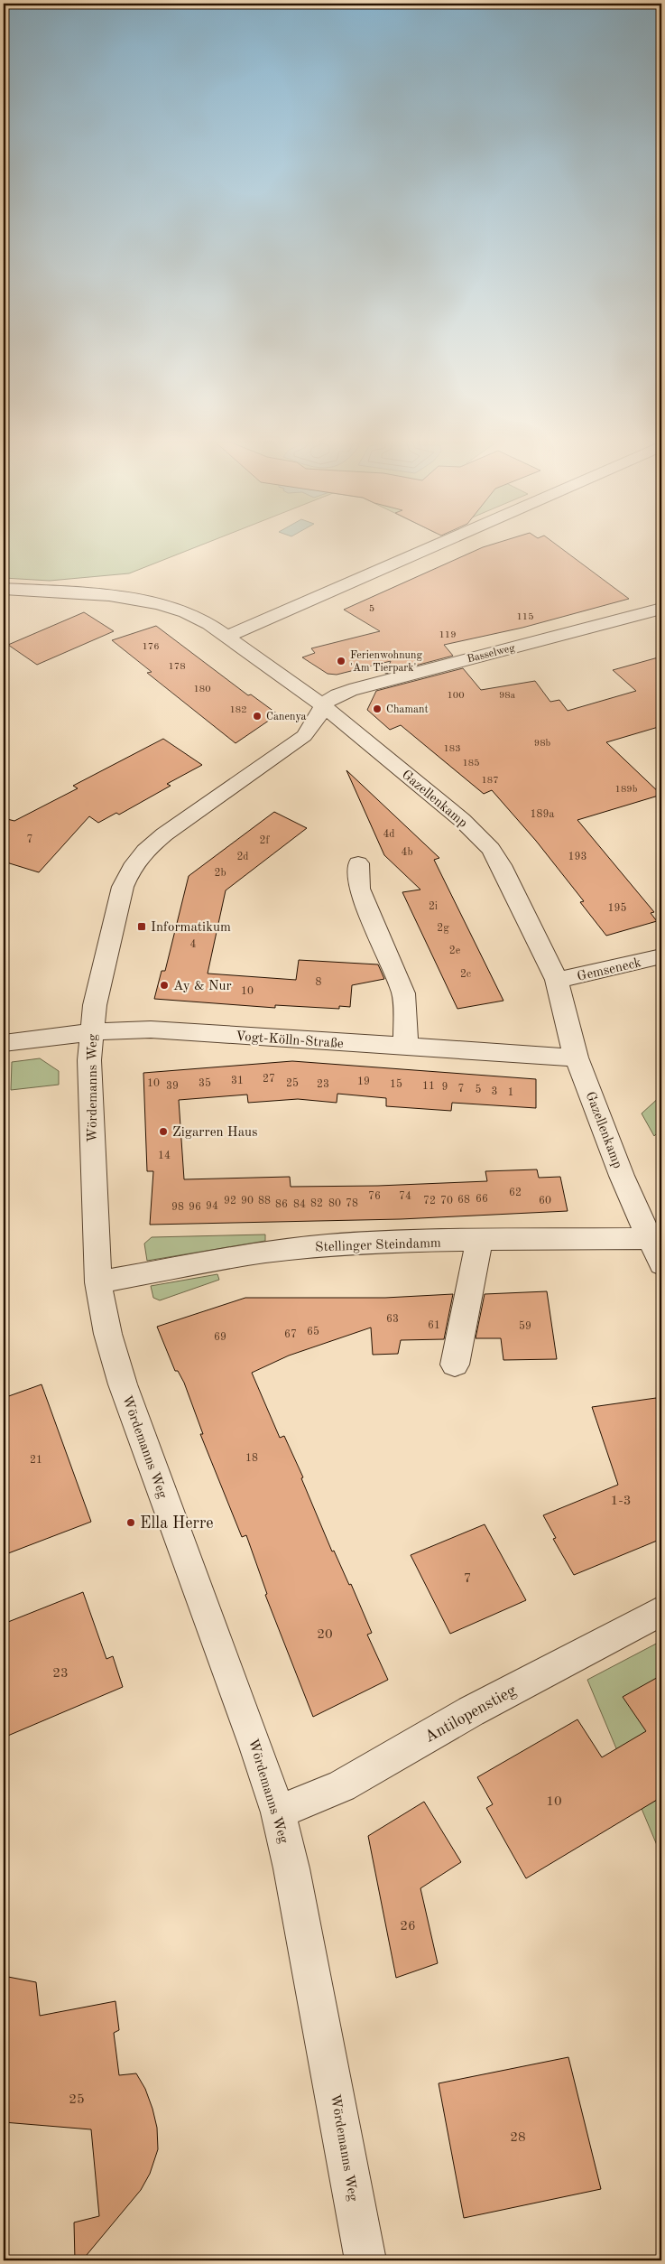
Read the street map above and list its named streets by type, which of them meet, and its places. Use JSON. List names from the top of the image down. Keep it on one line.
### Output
{"streets":{"street":["Basselweg","Gazellenkamp","Gemseneck","Vogt-Kölln-Straße","Wördemanns Weg","Stellinger Steindamm","Antilopenstieg"]},"crossings":[["Basselweg","Gazellenkamp"],["Basselweg","Wördemanns Weg"],["Gazellenkamp","Gemseneck"],["Gazellenkamp","Vogt-Kölln-Straße"],["Gazellenkamp","Wördemanns Weg"],["Gazellenkamp","Stellinger Steindamm"],["Vogt-Kölln-Straße","Wördemanns Weg"],["Wördemanns Weg","Stellinger Steindamm"],["Wördemanns Weg","Antilopenstieg"]],"places":{"other":["Ferienwohnung 'Am Tierpark'","Chamant","Canenya","Ay & Nur","Zigarren Haus","Ella Herre"],"transit":["Informatikum"]},"house_numbers":["5","115","119","176","178","180","100","98a","182","98b","183","185","187","189b","189a","4d","7","2f","4b","2d","193","2b","2i","195","2g","4","2e","2c","8","10","27","31","19","10","35","25","23","15","39","11","9","7","5","3","1","14","62","76","74","66","68","92","90","88","72","70","60","82","80","78","86","84","94","98","96","63","61","59","65","67","69","18","21","1-3","7","20","23","10","26","25","28"]}
